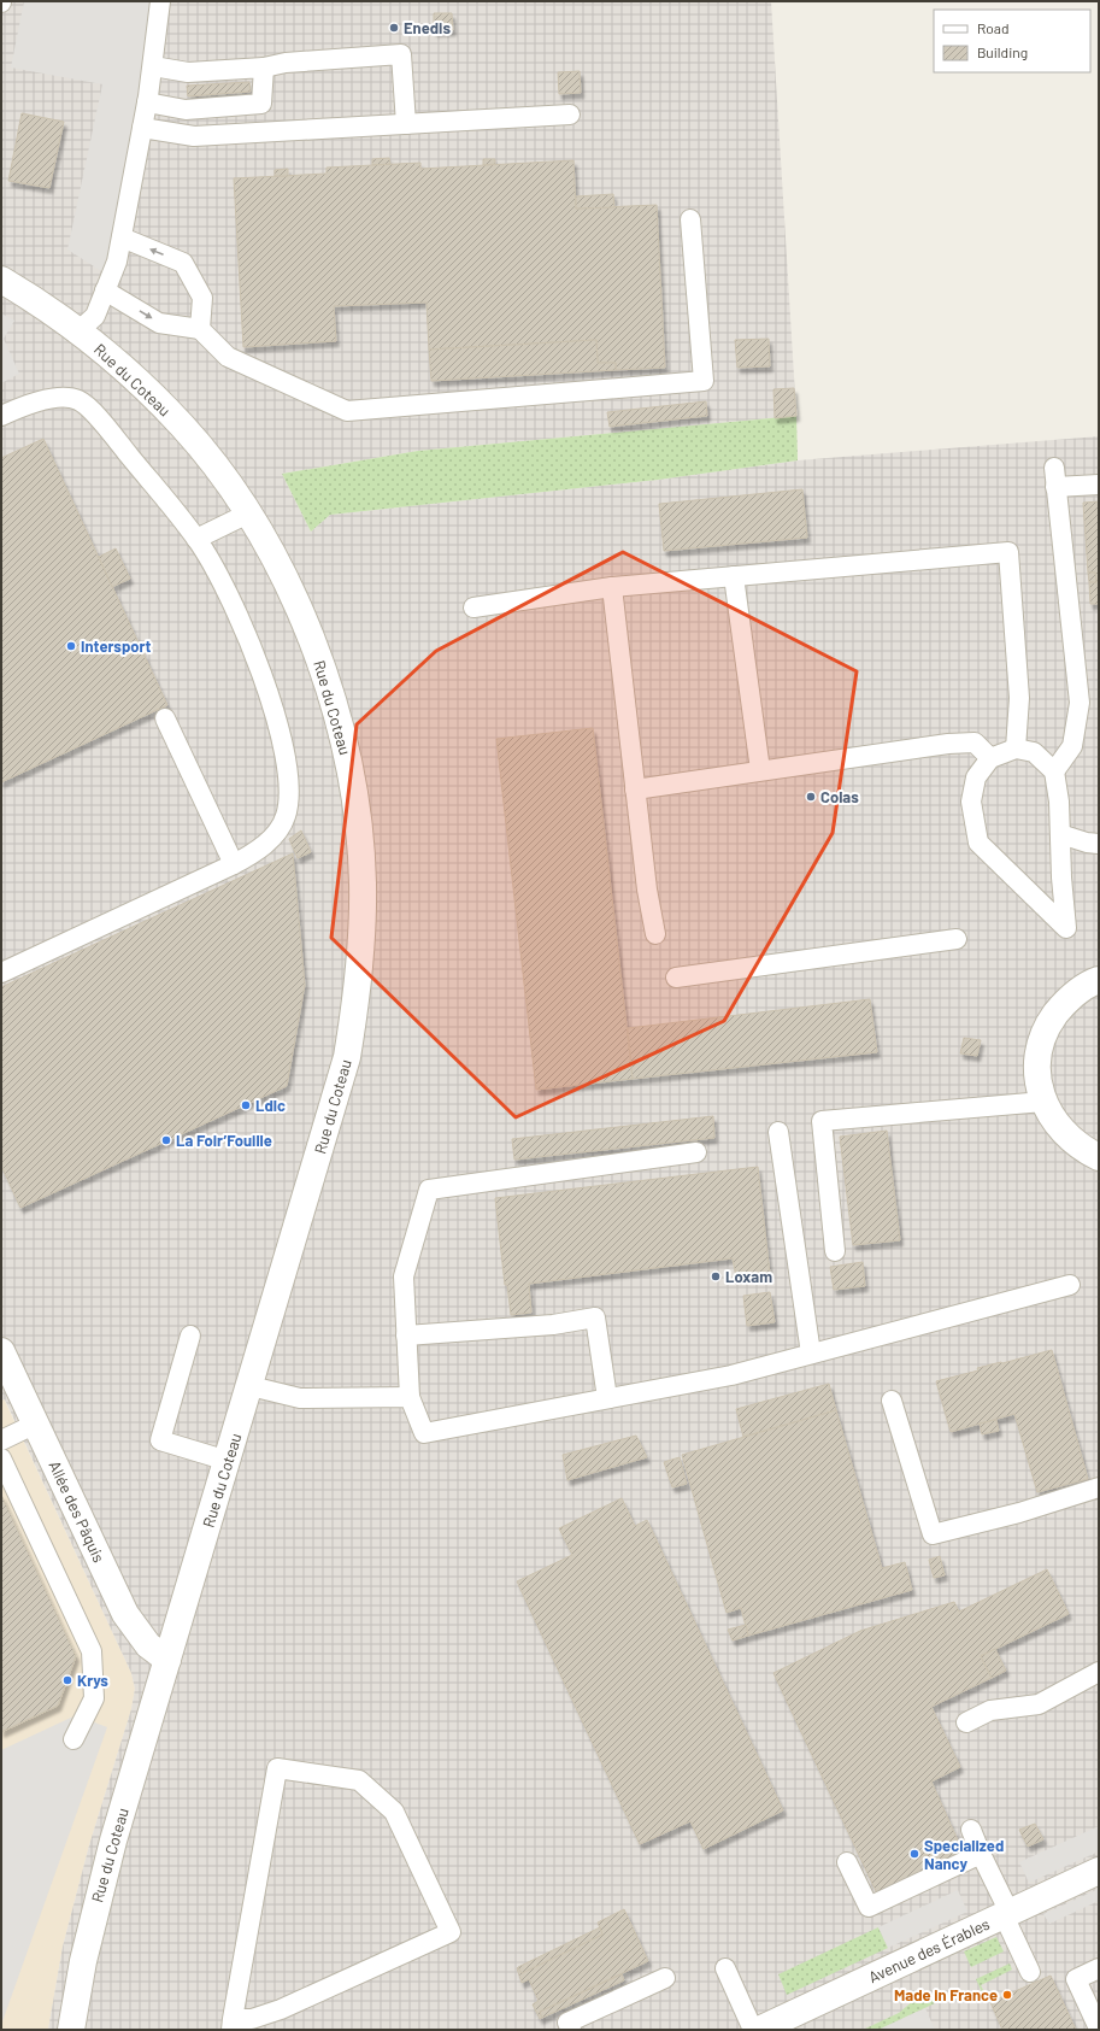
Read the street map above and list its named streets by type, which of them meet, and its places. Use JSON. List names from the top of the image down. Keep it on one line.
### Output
{"streets":{"street":["Rue du Coteau","Allée des Pâquis","Avenue des Érables"]},"crossings":[["Rue du Coteau","Allée des Pâquis"]],"places":["Enedis","Intersport","Colas","Ldlc","La Foir’Fouille","Loxam","Krys","Specialized Nancy","Made in France"],"legend":["Road","Building"]}
